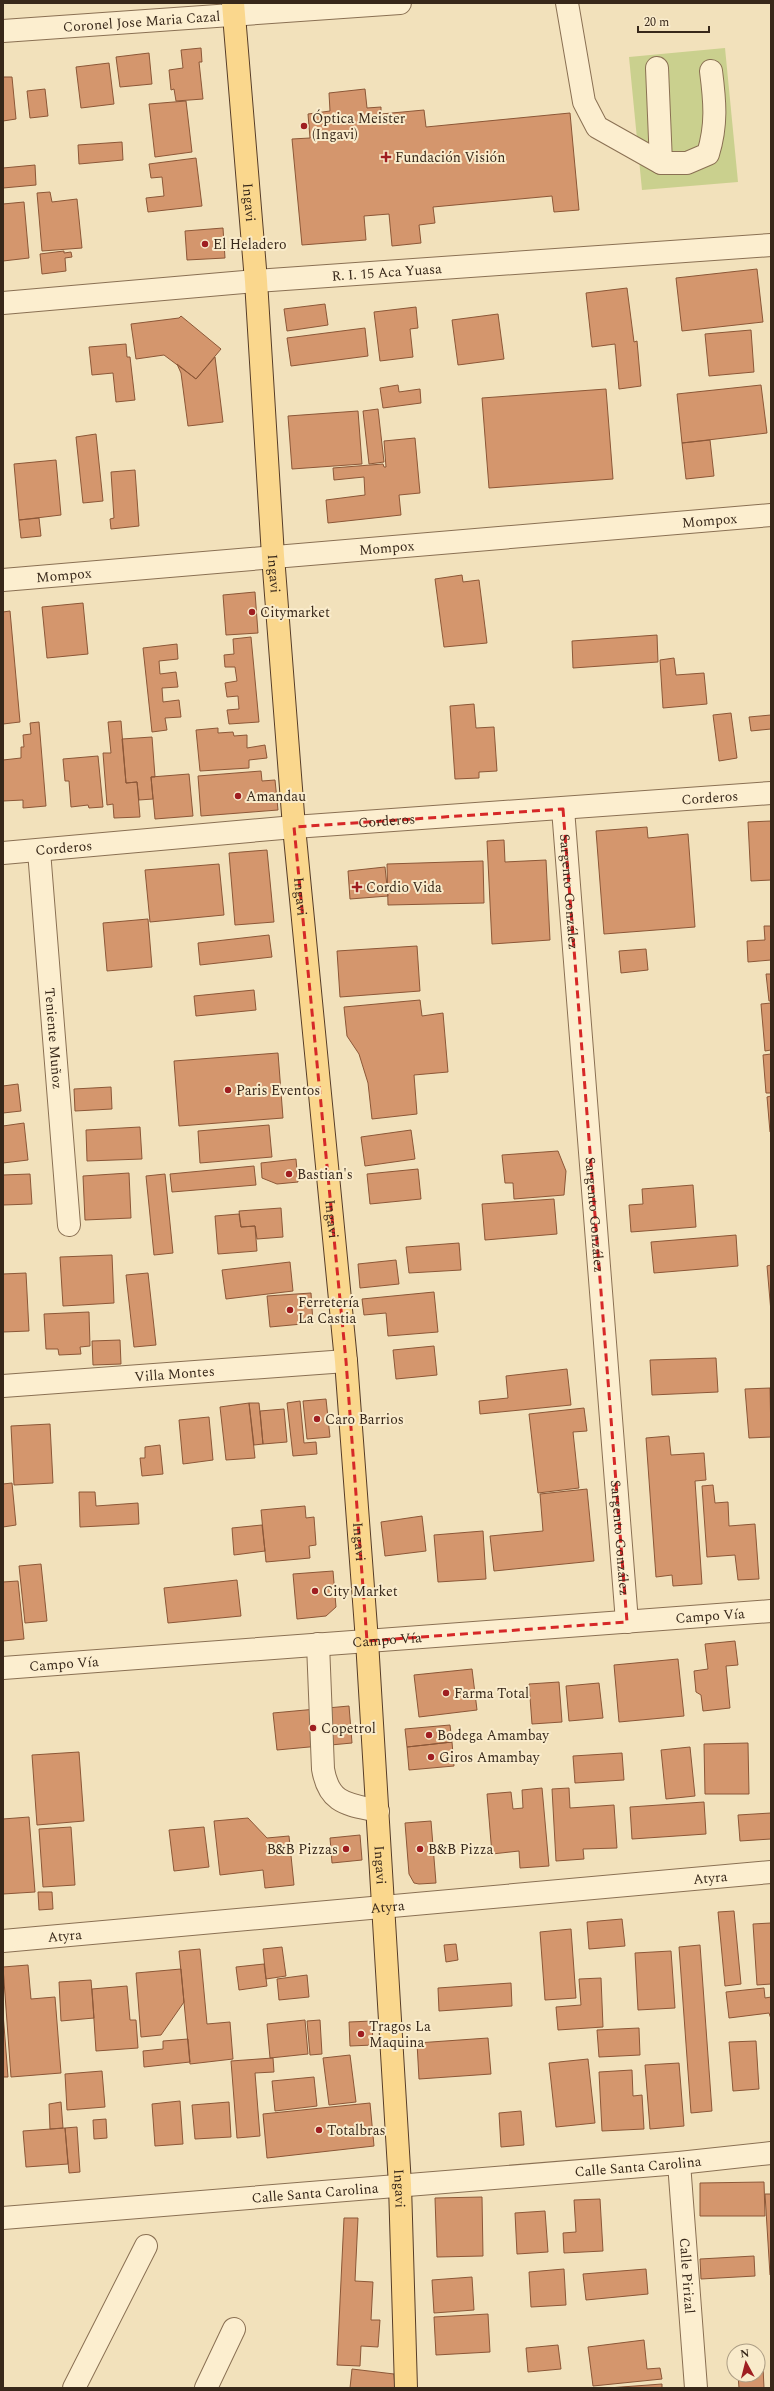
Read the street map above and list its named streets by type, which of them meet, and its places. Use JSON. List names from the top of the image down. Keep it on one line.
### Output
{"streets":{"main road":["Ingavi"],"street":["Coronel Jose Maria Cazal","R. I. 15 Aca Yuasa","Mompox","Corderos","Sargento González","Teniente Muñoz","Villa Montes","Campo Vía","Atyra","Calle Santa Carolina","Calle Pirizal"]},"crossings":[["Coronel Jose Maria Cazal","Ingavi"],["Ingavi","R. I. 15 Aca Yuasa"],["Ingavi","Mompox"],["Ingavi","Corderos"],["Ingavi","Villa Montes"],["Ingavi","Campo Vía"],["Ingavi","Atyra"],["Ingavi","Calle Santa Carolina"],["Corderos","Sargento González"],["Corderos","Teniente Muñoz"],["Sargento González","Campo Vía"],["Calle Santa Carolina","Calle Pirizal"]],"places":{"other":["Óptica Meister (Ingavi)","El Heladero","Citymarket","Amandau","Paris Eventos","Bastian's","Ferretería La Castia","Caro Barrios","City Market","Farma Total","Copetrol","Bodega Amambay","Giros Amambay","B&B Pizzas","B&B Pizza","Tragos La Maquina","Totalbras"],"health":["Fundación Visión","Cordio Vida"]},"scale_bar":"20 m","north":"top"}
